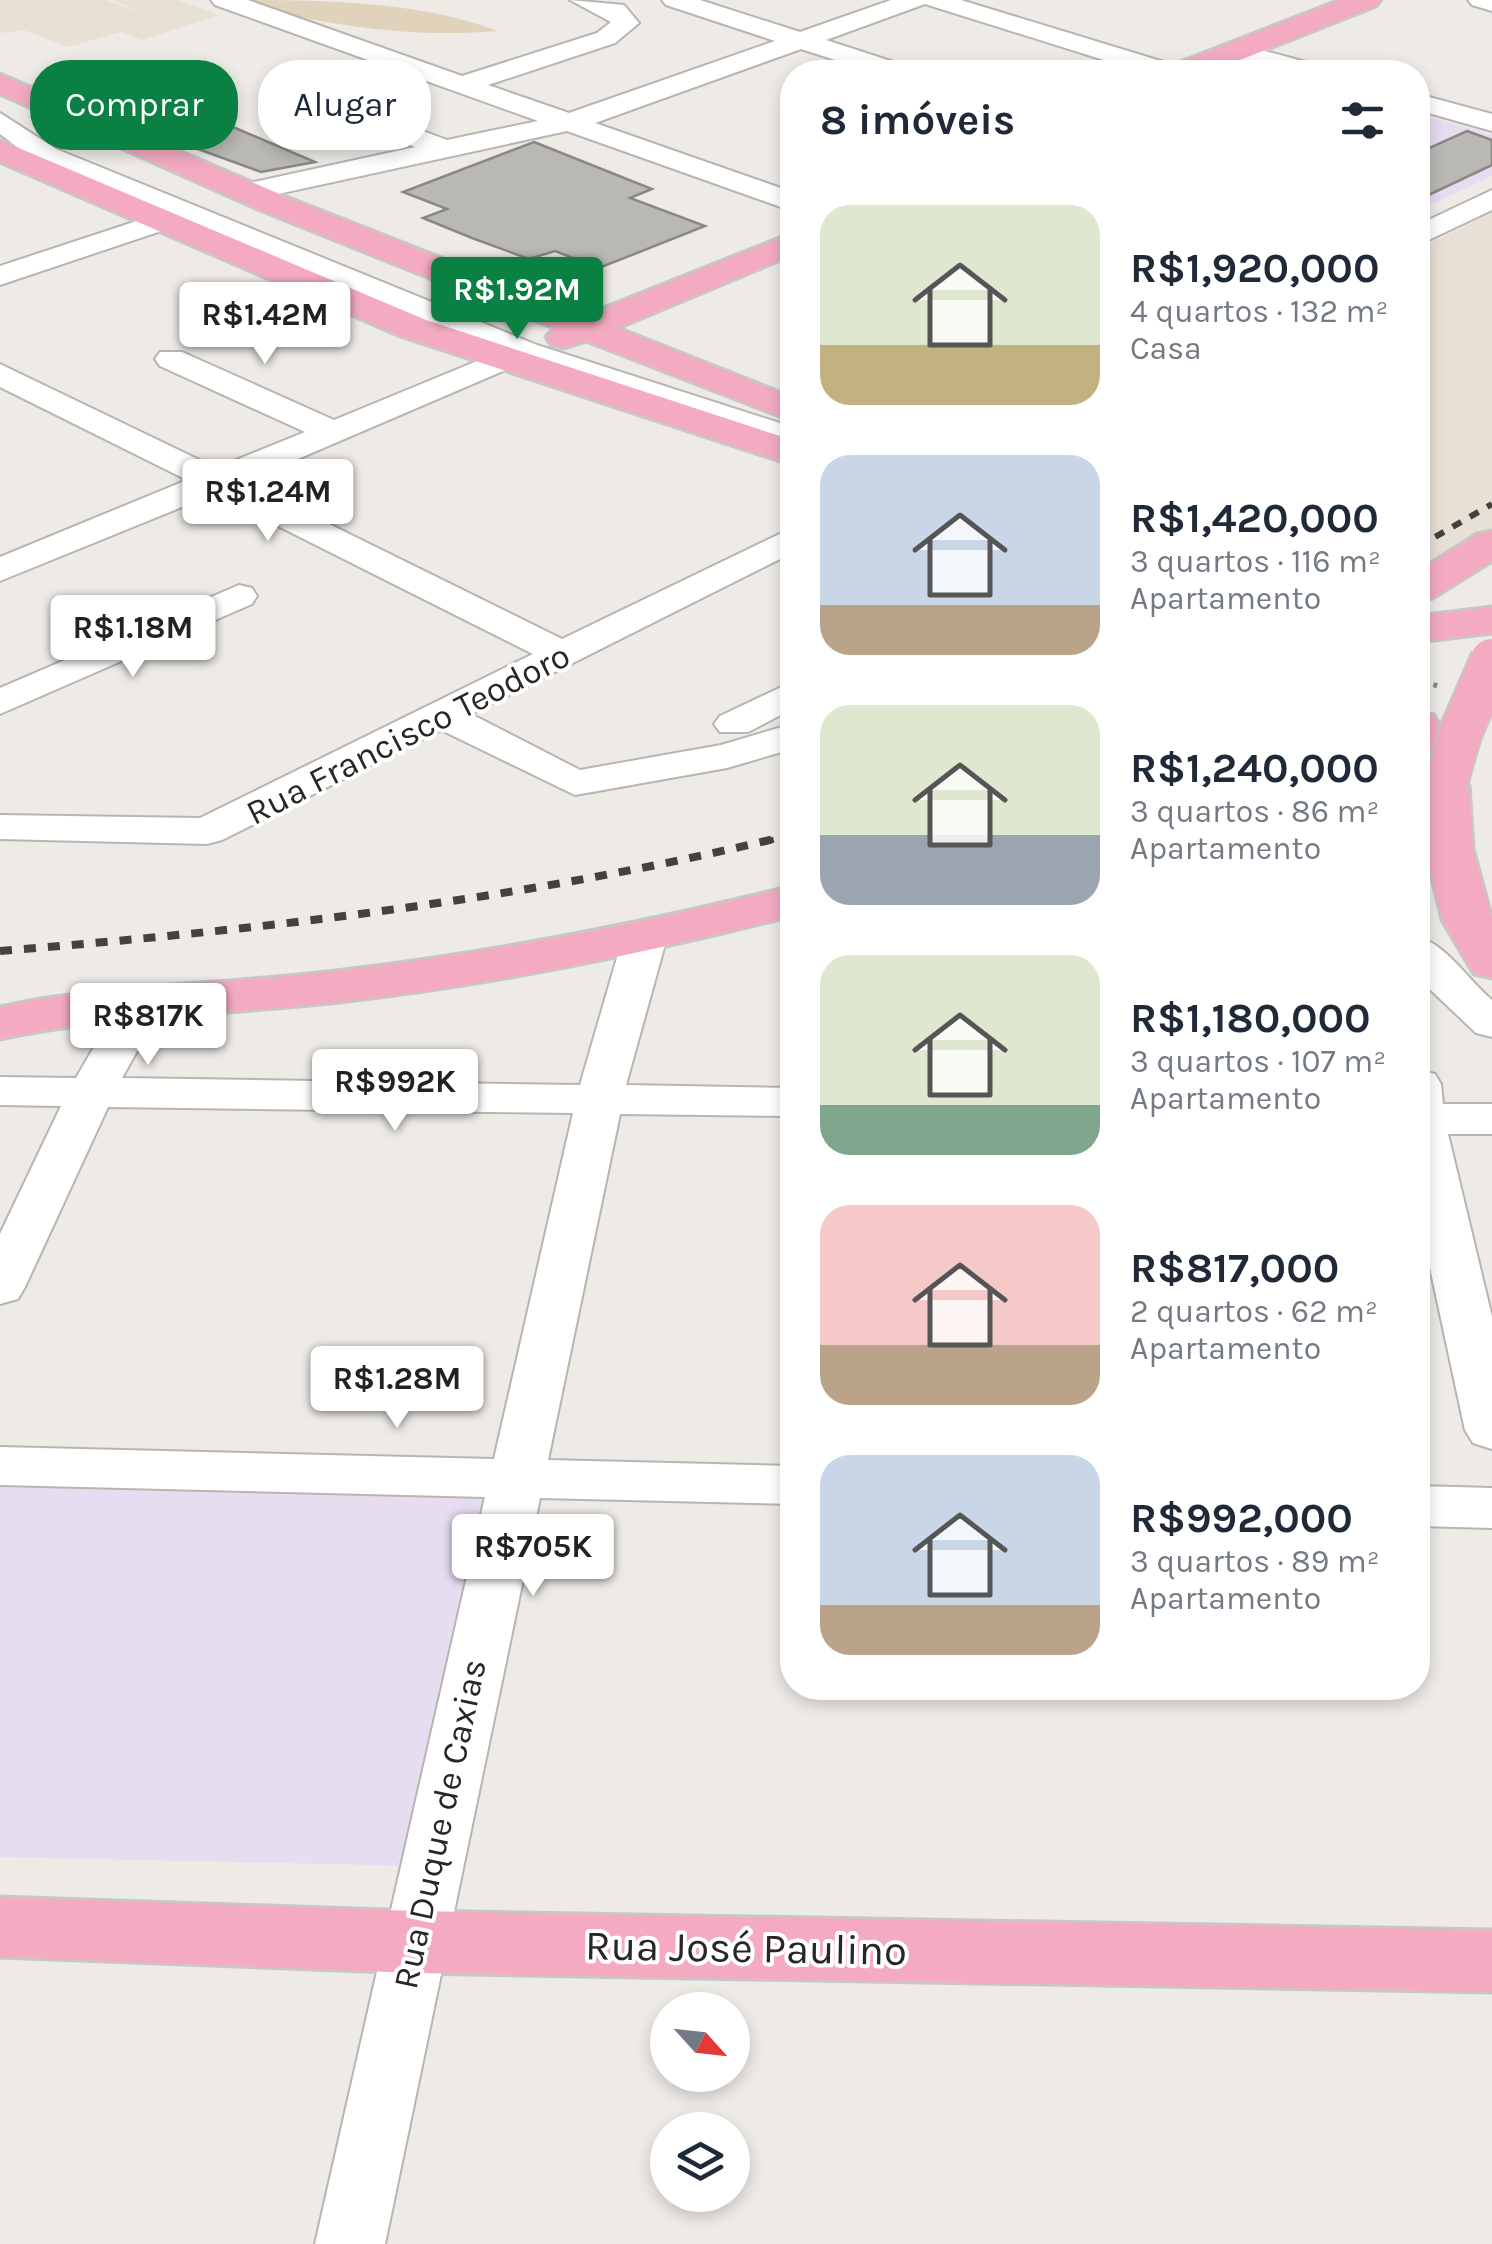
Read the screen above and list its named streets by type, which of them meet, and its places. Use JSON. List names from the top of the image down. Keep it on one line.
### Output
{"streets":{"main road":["Rua José Paulino"],"street":["Rua Francisco Teodoro","Rua Duque de Caxias"]},"crossings":[["Rua Duque de Caxias","Rua José Paulino"]],"north":"bottom right","page":{"chip":["Comprar","Alugar"],"heading":"8 imóveis","list":[{"name":"R$1,920,000","note":"4 quartos · 132 m² · Casa"},{"name":"R$1,420,000","note":"3 quartos · 116 m² · Apartamento"},{"name":"R$1,240,000","note":"3 quartos · 86 m² · Apartamento"},{"name":"R$1,180,000","note":"3 quartos · 107 m² · Apartamento"},{"name":"R$817,000","note":"2 quartos · 62 m² · Apartamento"},{"name":"R$992,000","note":"3 quartos · 89 m² · Apartamento"}],"price":["R$1.92M","R$1.42M","R$1.24M","R$1.18M","R$817K","R$992K","R$1.28M","R$705K"]}}
